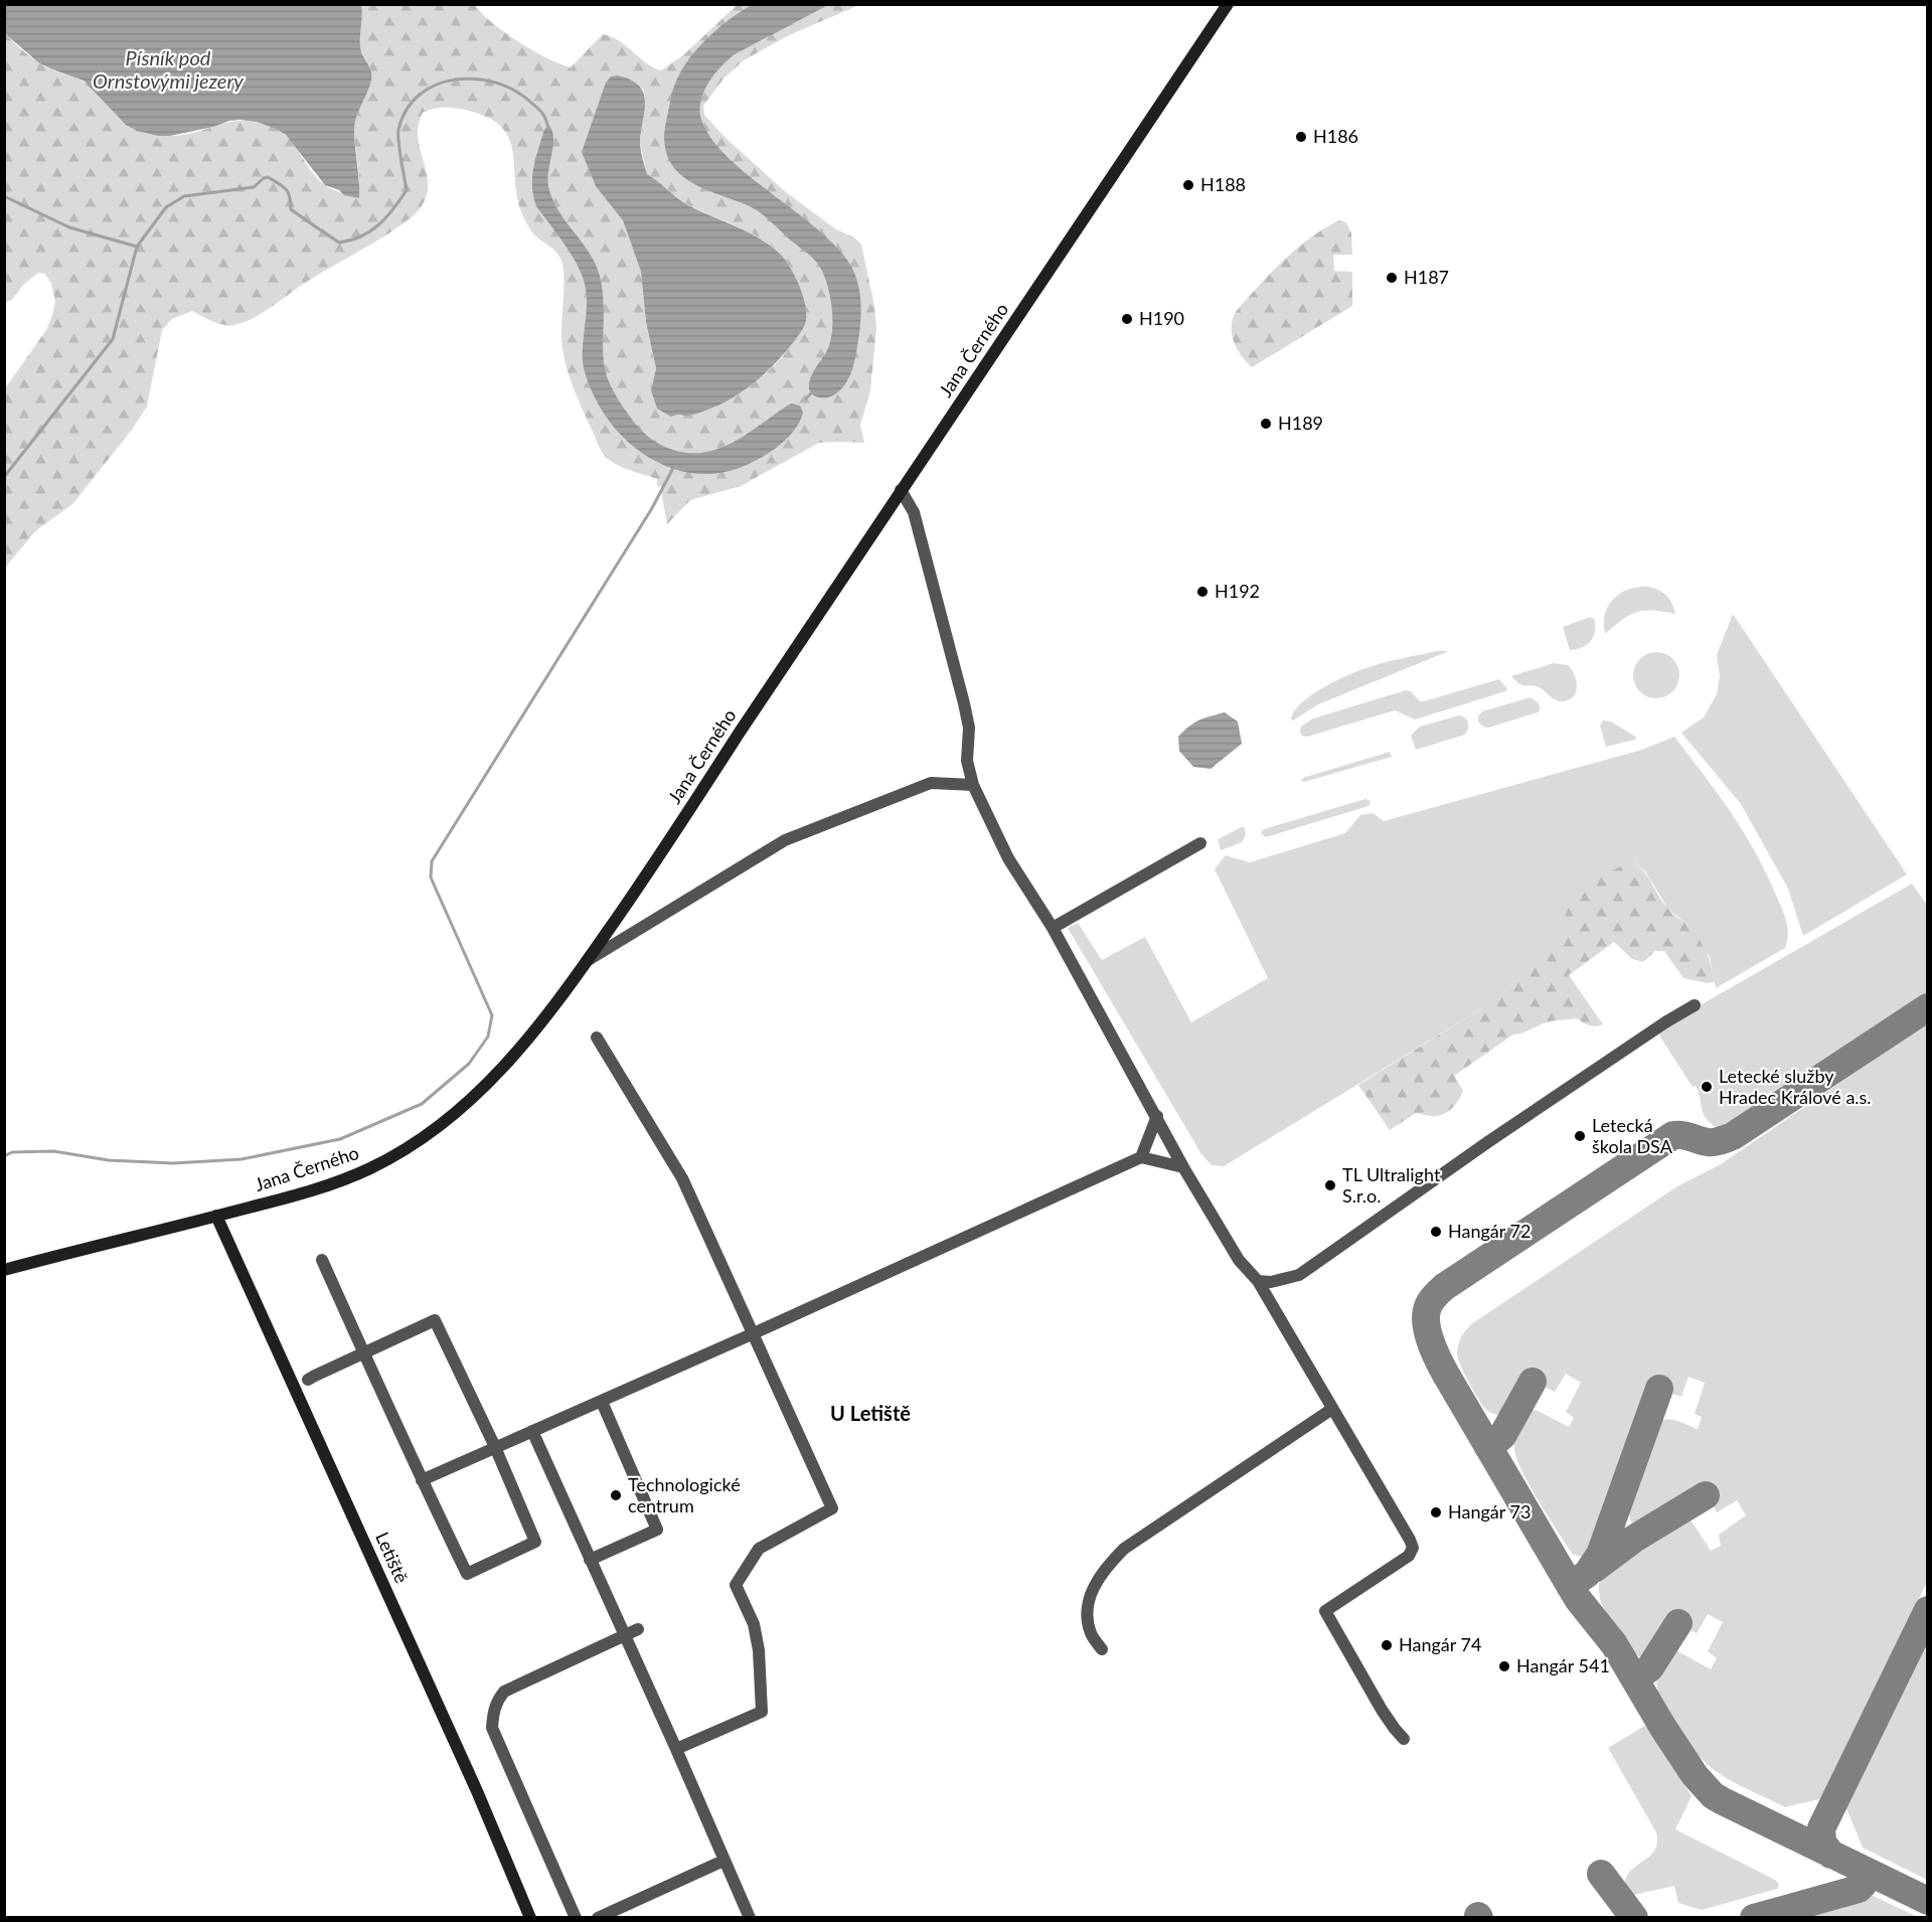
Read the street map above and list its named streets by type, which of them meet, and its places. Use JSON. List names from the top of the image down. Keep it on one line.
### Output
{"streets":{"street":["Jana Černého","Letiště"]},"crossings":[["Jana Černého","Letiště"]],"districts":["U Letiště"],"water":["Písník pod Ornstovými jezery"],"places":["H186","H188","H187","H190","H189","H192","Letecké služby Hradec Králové a.s.","Letecká škola DSA","TL Ultralight S.r.o.","Hangár 72","Technologické centrum","Hangár 73","Hangár 74","Hangár 541"]}
